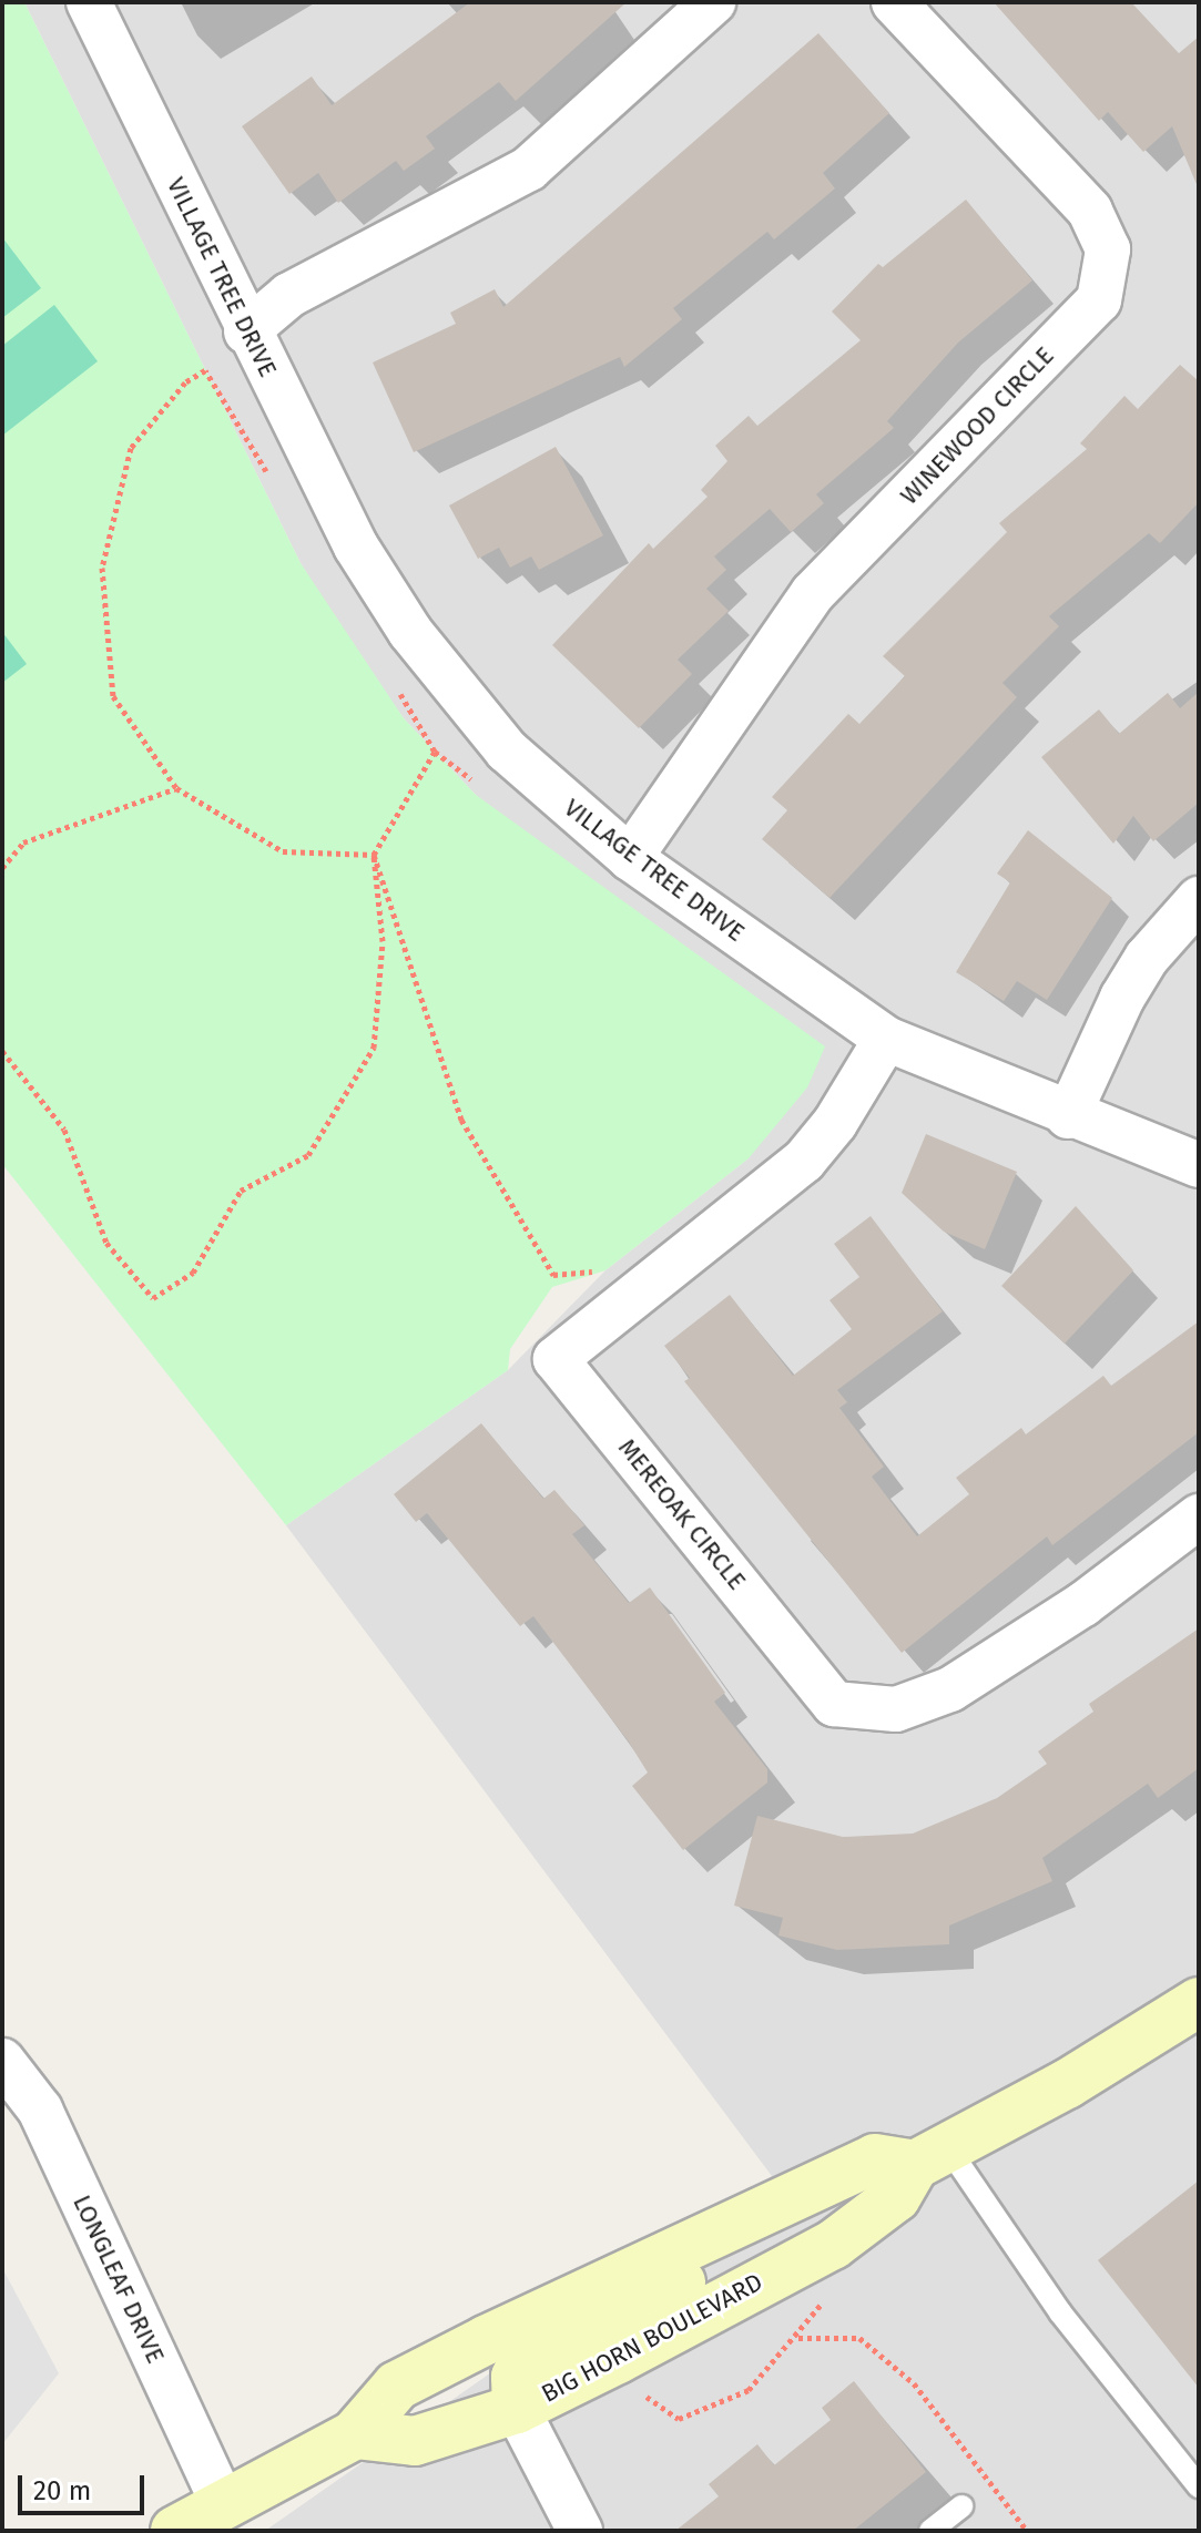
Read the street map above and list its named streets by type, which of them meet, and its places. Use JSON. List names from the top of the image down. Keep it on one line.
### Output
{"streets":{"main road":["BIG HORN BOULEVARD"],"street":["VILLAGE TREE DRIVE","WINEWOOD CIRCLE","MEREOAK CIRCLE","LONGLEAF DRIVE"]},"crossings":[["VILLAGE TREE DRIVE","WINEWOOD CIRCLE"],["VILLAGE TREE DRIVE","MEREOAK CIRCLE"]],"scale_bar":"20 m"}
